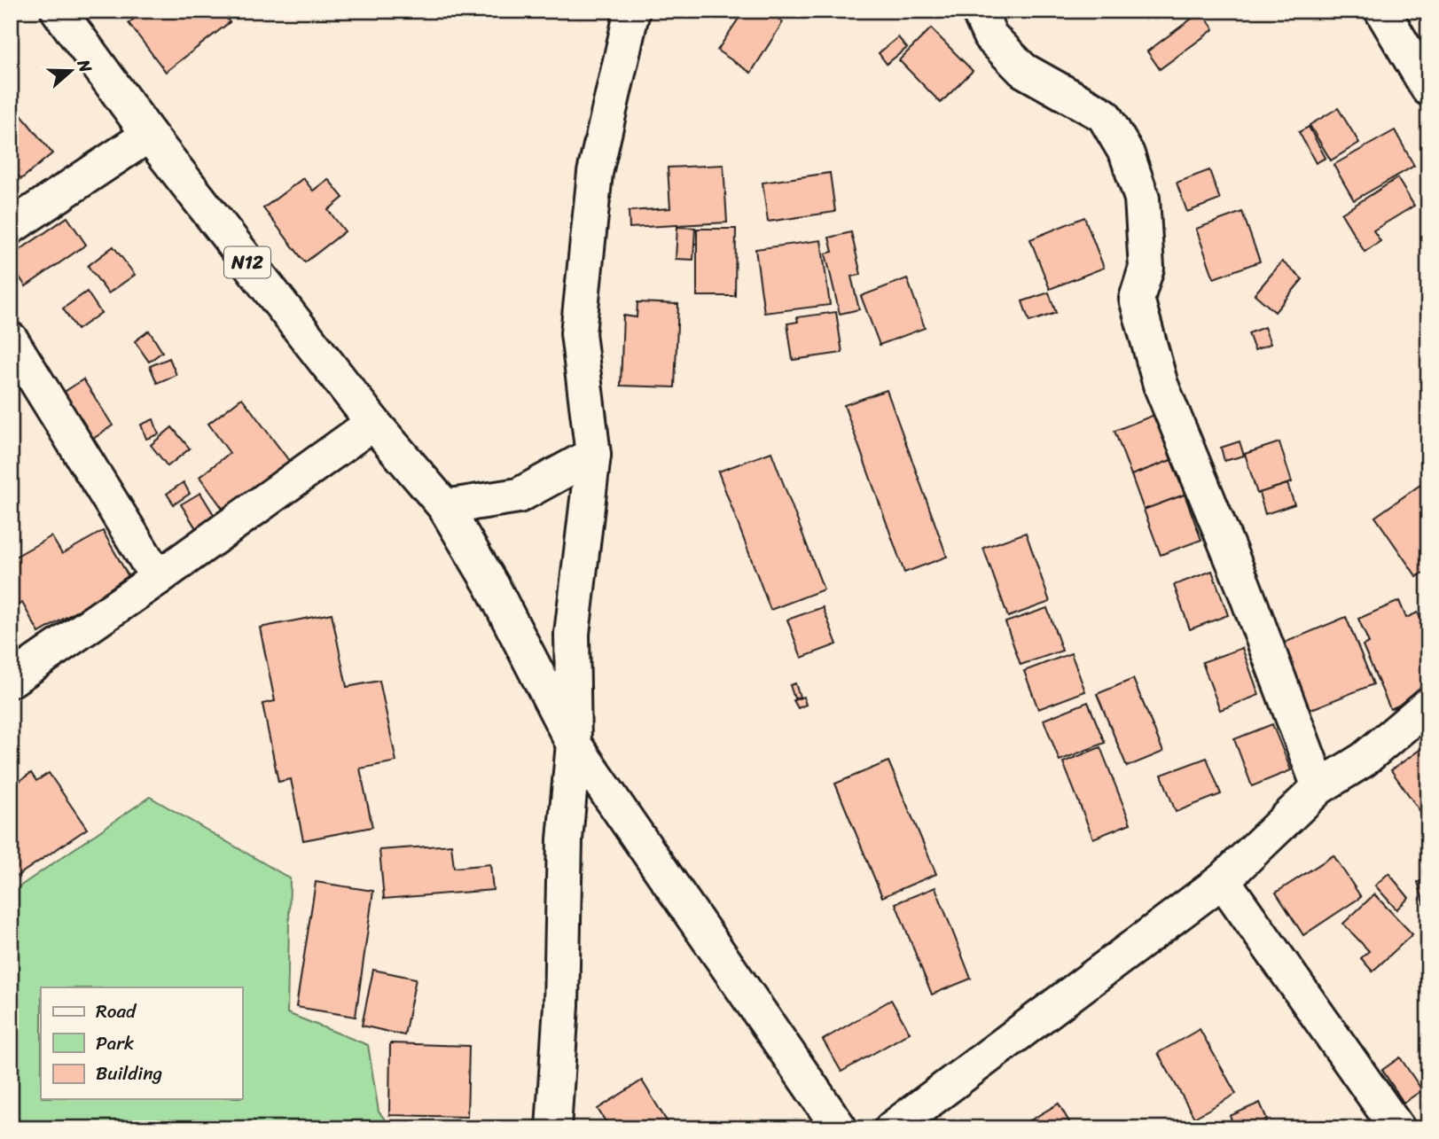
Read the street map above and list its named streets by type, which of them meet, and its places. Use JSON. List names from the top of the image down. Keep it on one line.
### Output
{"streets":{"street":["N12"]},"legend":["Road","Park","Building"],"north":"right"}
